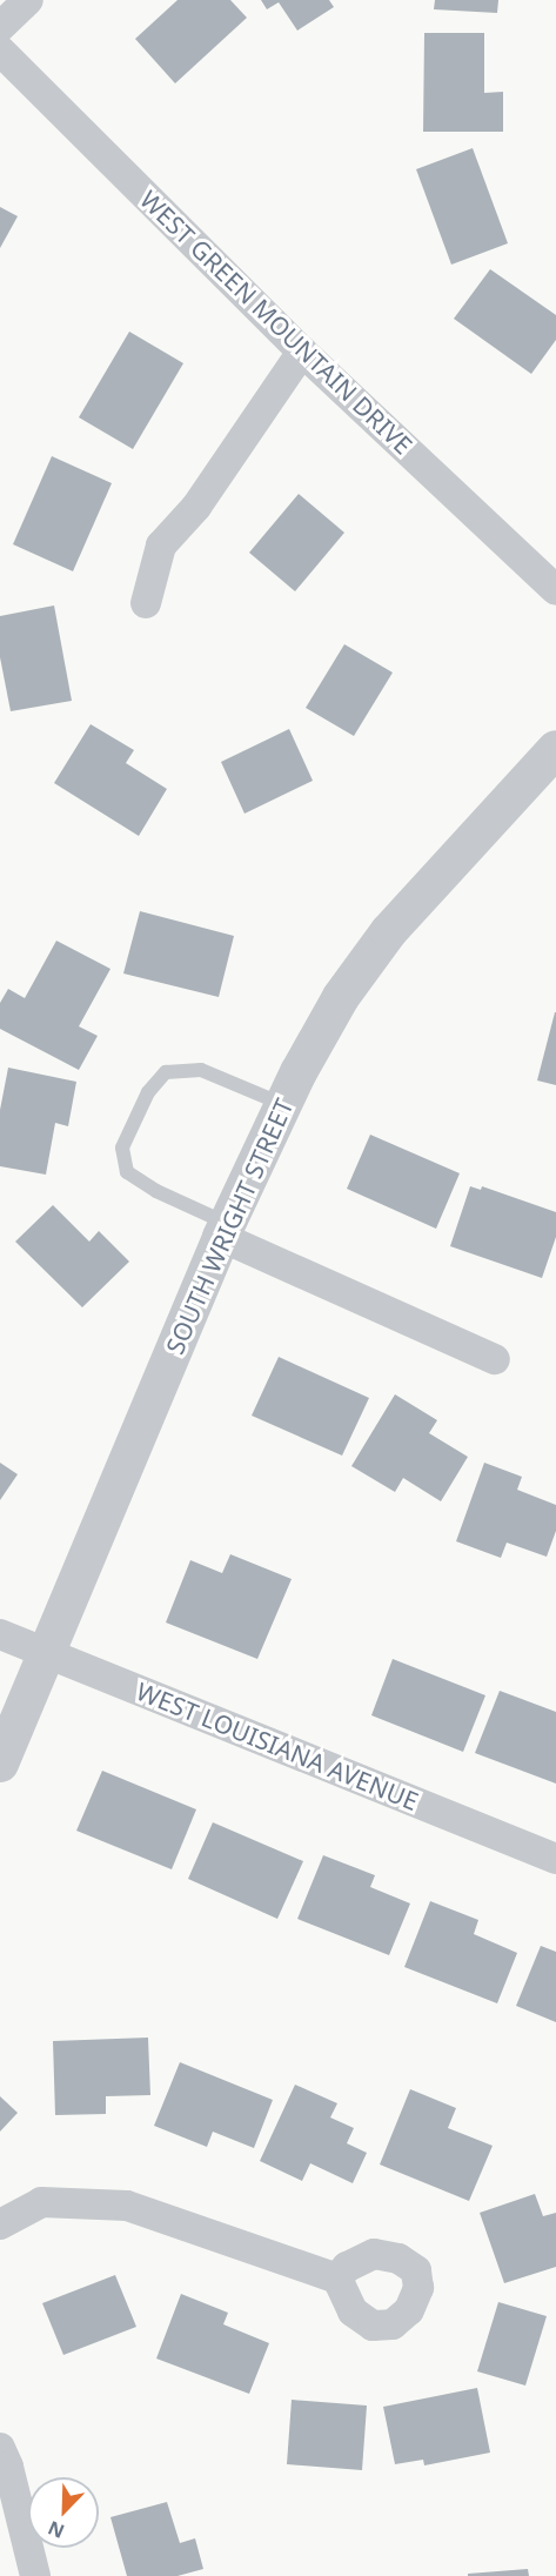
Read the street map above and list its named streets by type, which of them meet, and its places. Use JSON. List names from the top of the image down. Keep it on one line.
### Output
{"streets":{"street":["WEST GREEN MOUNTAIN DRIVE","SOUTH WRIGHT STREET","WEST LOUISIANA AVENUE"]},"crossings":[["SOUTH WRIGHT STREET","WEST LOUISIANA AVENUE"]],"north":"bottom left"}
